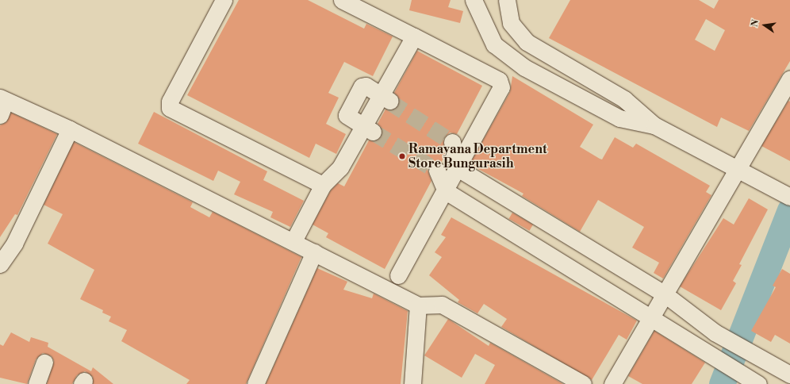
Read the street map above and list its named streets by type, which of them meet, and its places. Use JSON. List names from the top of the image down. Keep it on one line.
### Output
{"places":["Ramayana Department Store Bungurasih"],"north":"left"}
